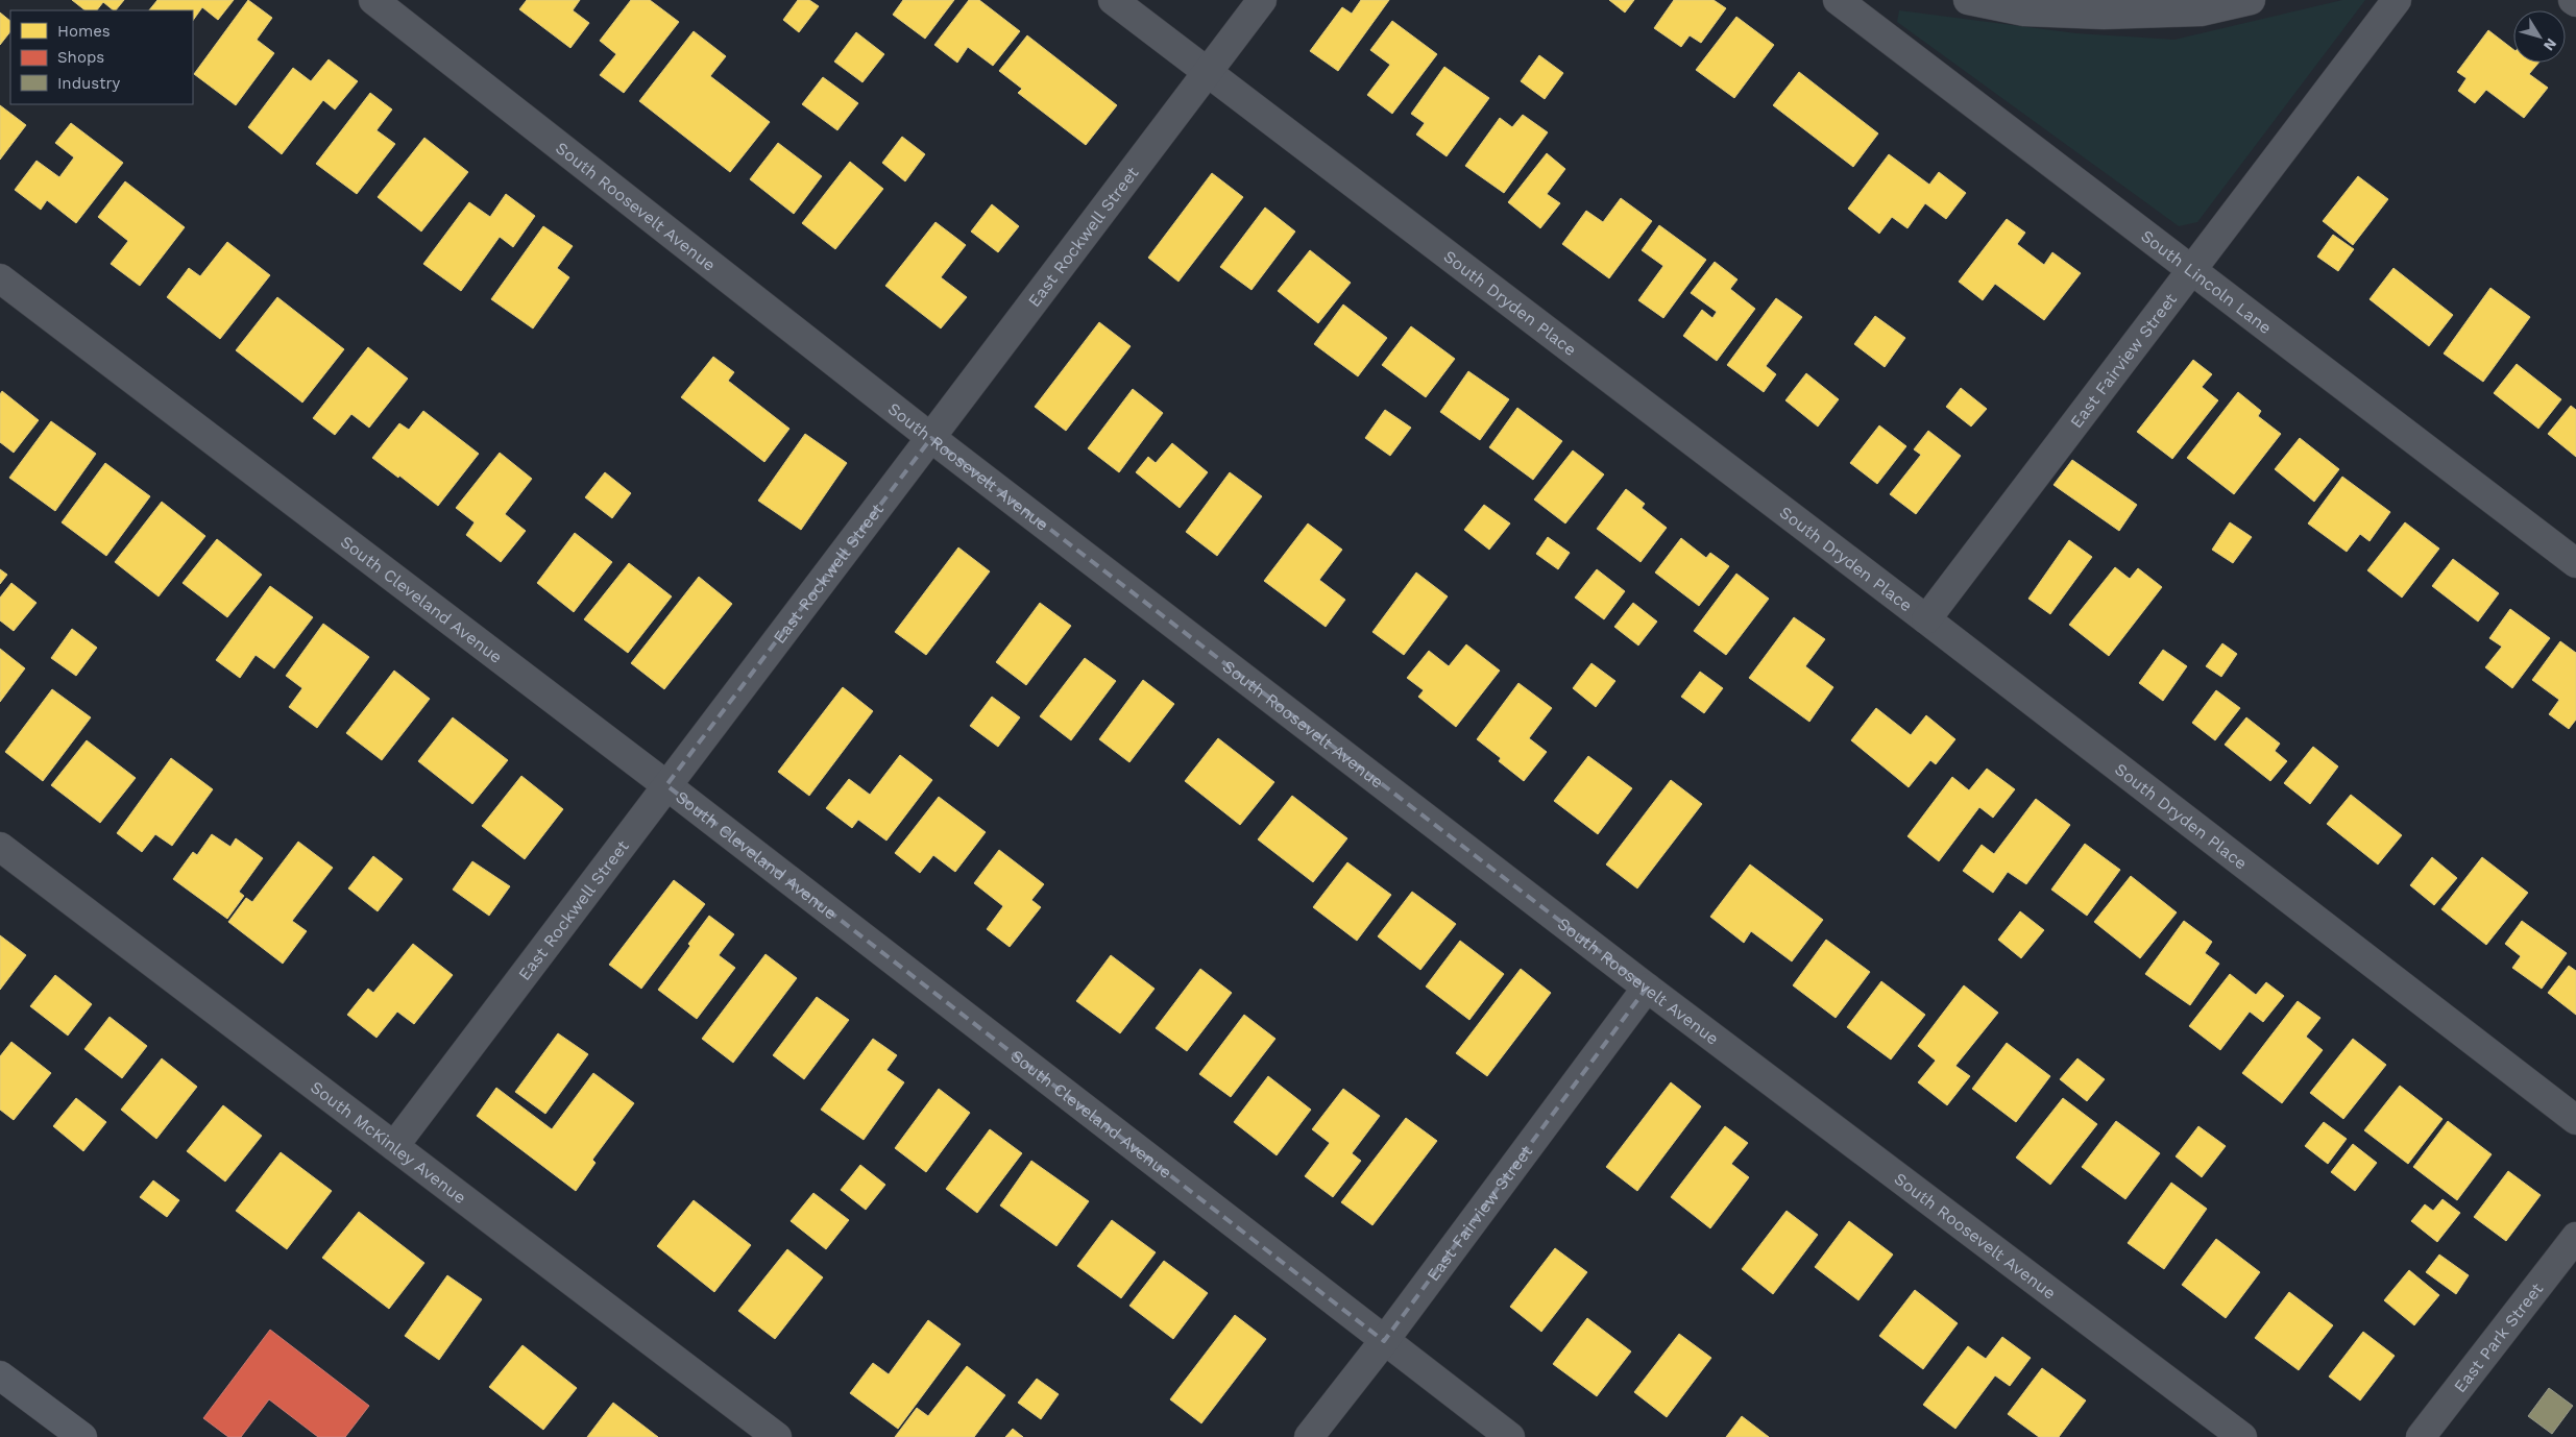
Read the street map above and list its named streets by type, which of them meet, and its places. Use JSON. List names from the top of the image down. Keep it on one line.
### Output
{"streets":{"street":["South Roosevelt Avenue","East Rockwell Street","South Lincoln Lane","South Dryden Place","East Fairview Street","South Cleveland Avenue","South McKinley Avenue","East Park Street"]},"crossings":[["South Roosevelt Avenue","East Rockwell Street"],["South Roosevelt Avenue","East Fairview Street"],["East Rockwell Street","South Dryden Place"],["East Rockwell Street","South Cleveland Avenue"],["East Rockwell Street","South McKinley Avenue"],["South Lincoln Lane","East Fairview Street"],["South Dryden Place","East Fairview Street"],["East Fairview Street","South Cleveland Avenue"]],"legend":["Homes","Shops","Industry"],"north":"bottom right"}
